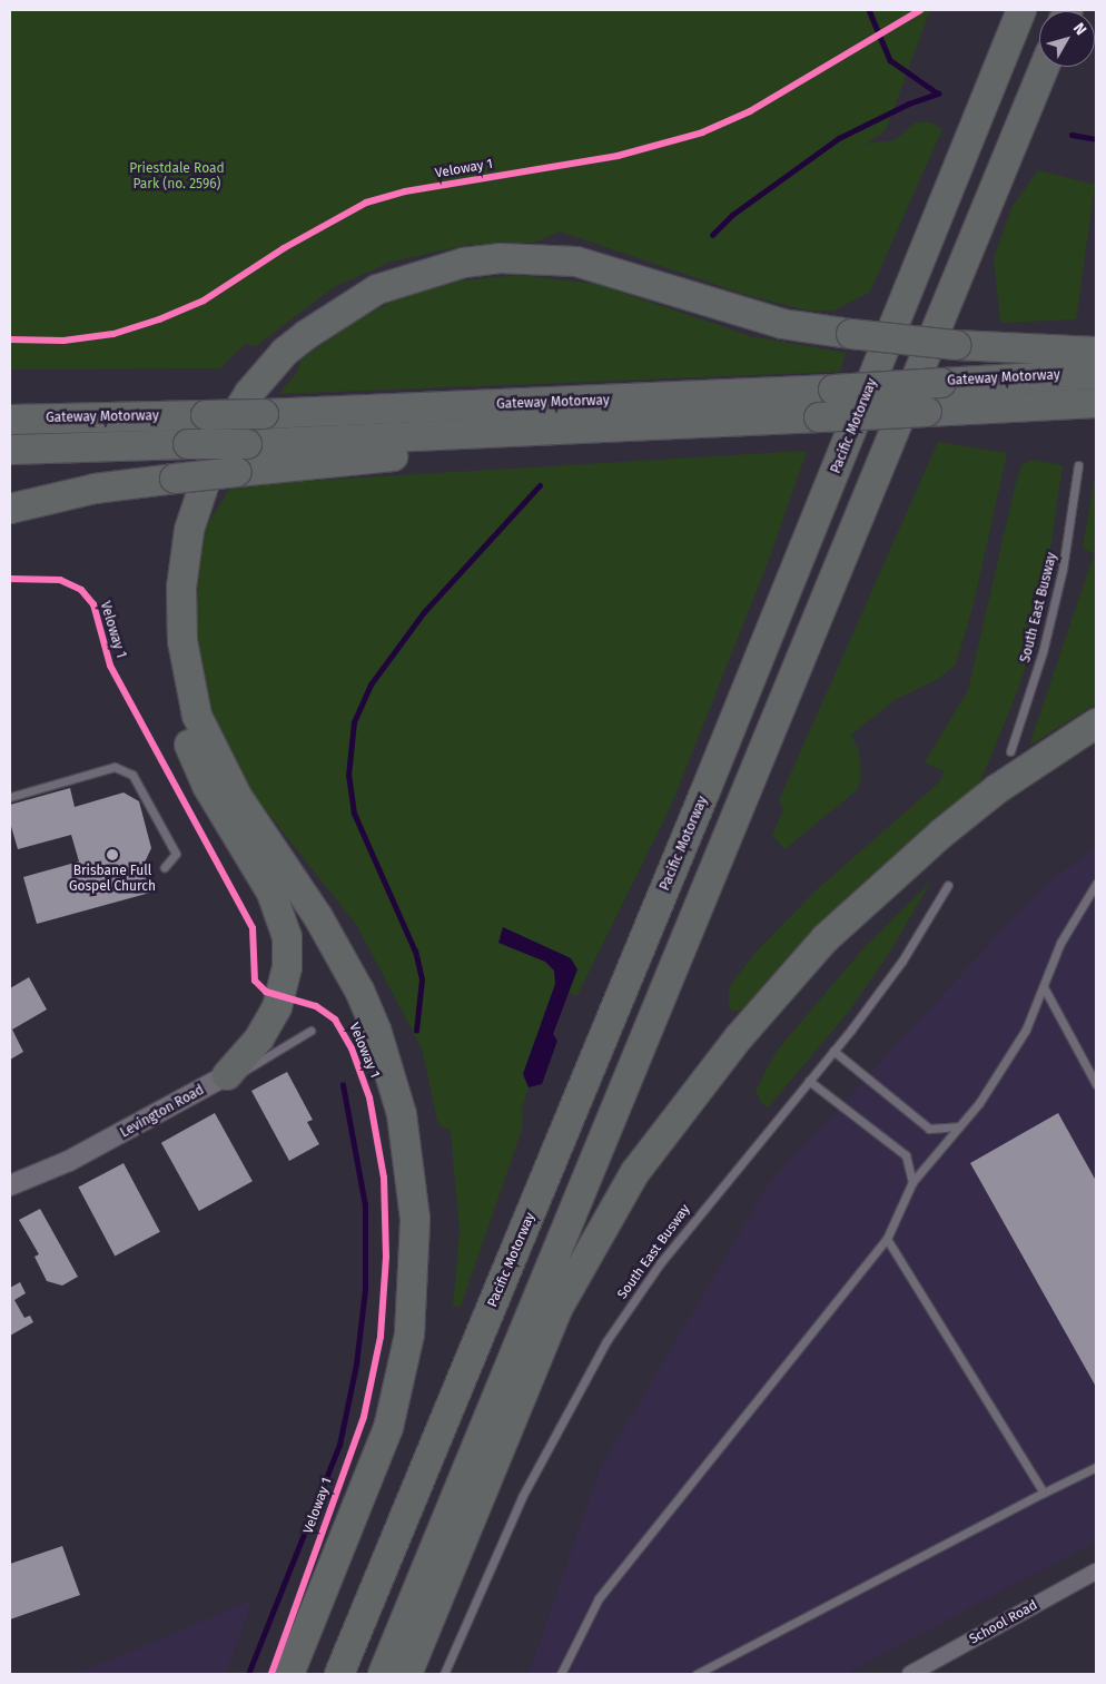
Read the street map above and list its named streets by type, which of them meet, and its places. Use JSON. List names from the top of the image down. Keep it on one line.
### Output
{"streets":{"highway":["Gateway Motorway","Pacific Motorway"],"street":["Levington Road","School Road"],"lane":["South East Busway"],"cycle path":["Veloway 1"]},"parks":["Priestdale Road Park (no. 2596)"],"places":["Brisbane Full Gospel Church"],"north":"top right"}
